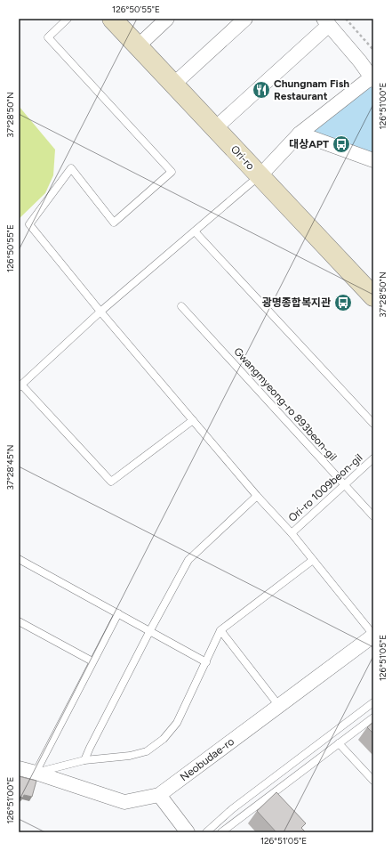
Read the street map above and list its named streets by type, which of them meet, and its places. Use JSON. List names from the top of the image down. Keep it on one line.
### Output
{"streets":{"main road":["Ori-ro"],"street":["Neobudae-ro"],"lane":["Gwangmyeong-ro 893beon-gil","Ori-ro 1009beon-gil"]},"crossings":[["Gwangmyeong-ro 893beon-gil","Ori-ro 1009beon-gil"]],"places":{"restaurant":["Chungnam Fish Restaurant"],"bus stop":["대상APT","광명종합복지관"]},"coordinates":["126°50'55\"E","126°51'00\"E","37°28'50\"N","37°28'45\"N","126°51'05\"E"]}
